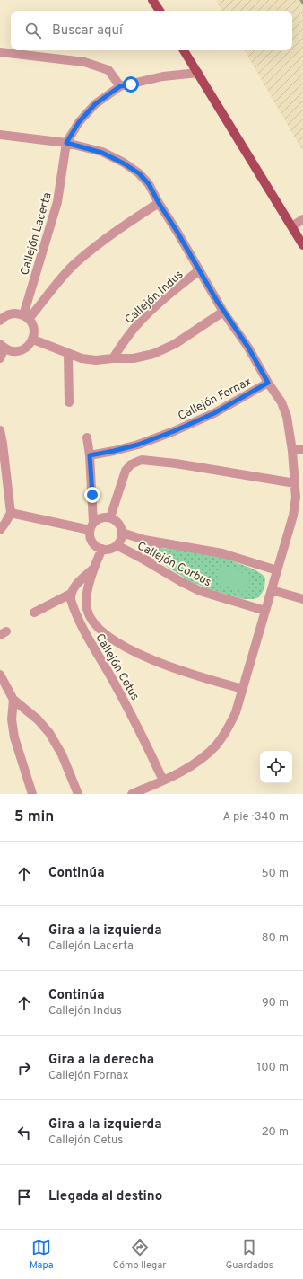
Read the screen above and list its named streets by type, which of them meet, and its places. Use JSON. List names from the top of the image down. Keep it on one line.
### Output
{"streets":{"street":["Callejón Lacerta","Callejón Indus","Callejón Fornax","Callejón Corbus","Callejón Cetus"]},"crossings":[["Callejón Indus","Callejón Fornax"],["Callejón Fornax","Callejón Corbus"]],"page":{"search":"Buscar aquí","heading":["5 min","A pie · 340 m"],"list":[["Continúa","50 m"],["Gira a la izquierda","Callejón Lacerta","80 m"],["Continúa","Callejón Indus","90 m"],["Gira a la derecha","Callejón Fornax","100 m"],["Gira a la izquierda","Callejón Cetus","20 m"],"Llegada al destino"],"nav":["Mapa","Cómo llegar","Guardados"]}}
